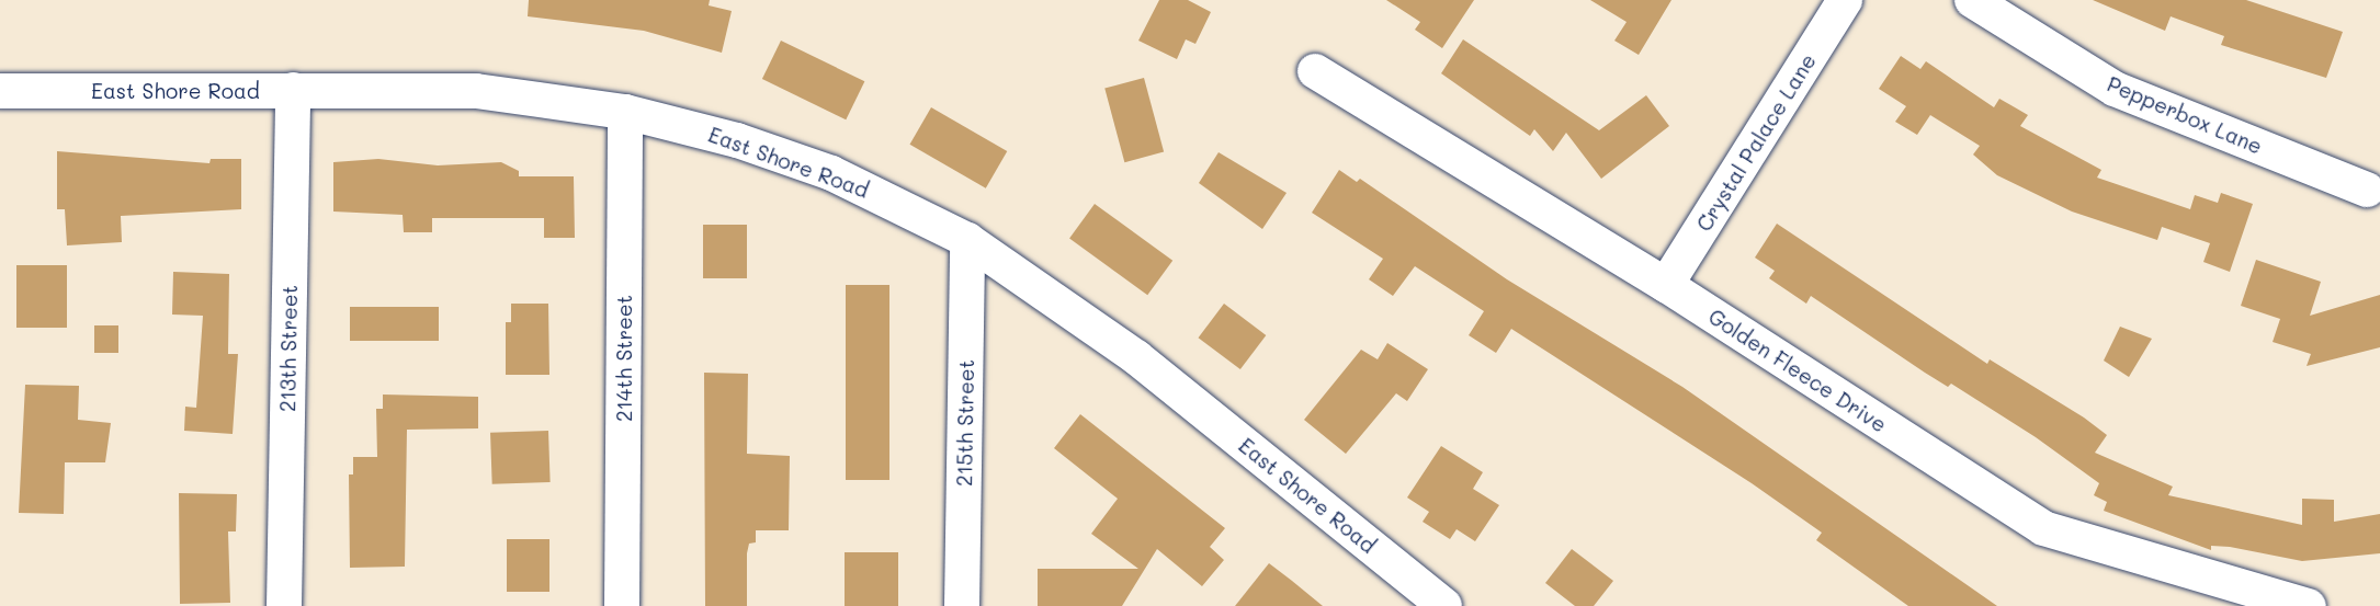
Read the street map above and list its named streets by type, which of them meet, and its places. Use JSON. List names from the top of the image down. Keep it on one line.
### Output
{"streets":{"street":["East Shore Road","Pepperbox Lane","Crystal Palace Lane","213th Street","214th Street","Golden Fleece Drive","215th Street"]},"crossings":[["East Shore Road","213th Street"],["East Shore Road","214th Street"],["East Shore Road","215th Street"],["Crystal Palace Lane","Golden Fleece Drive"]]}
